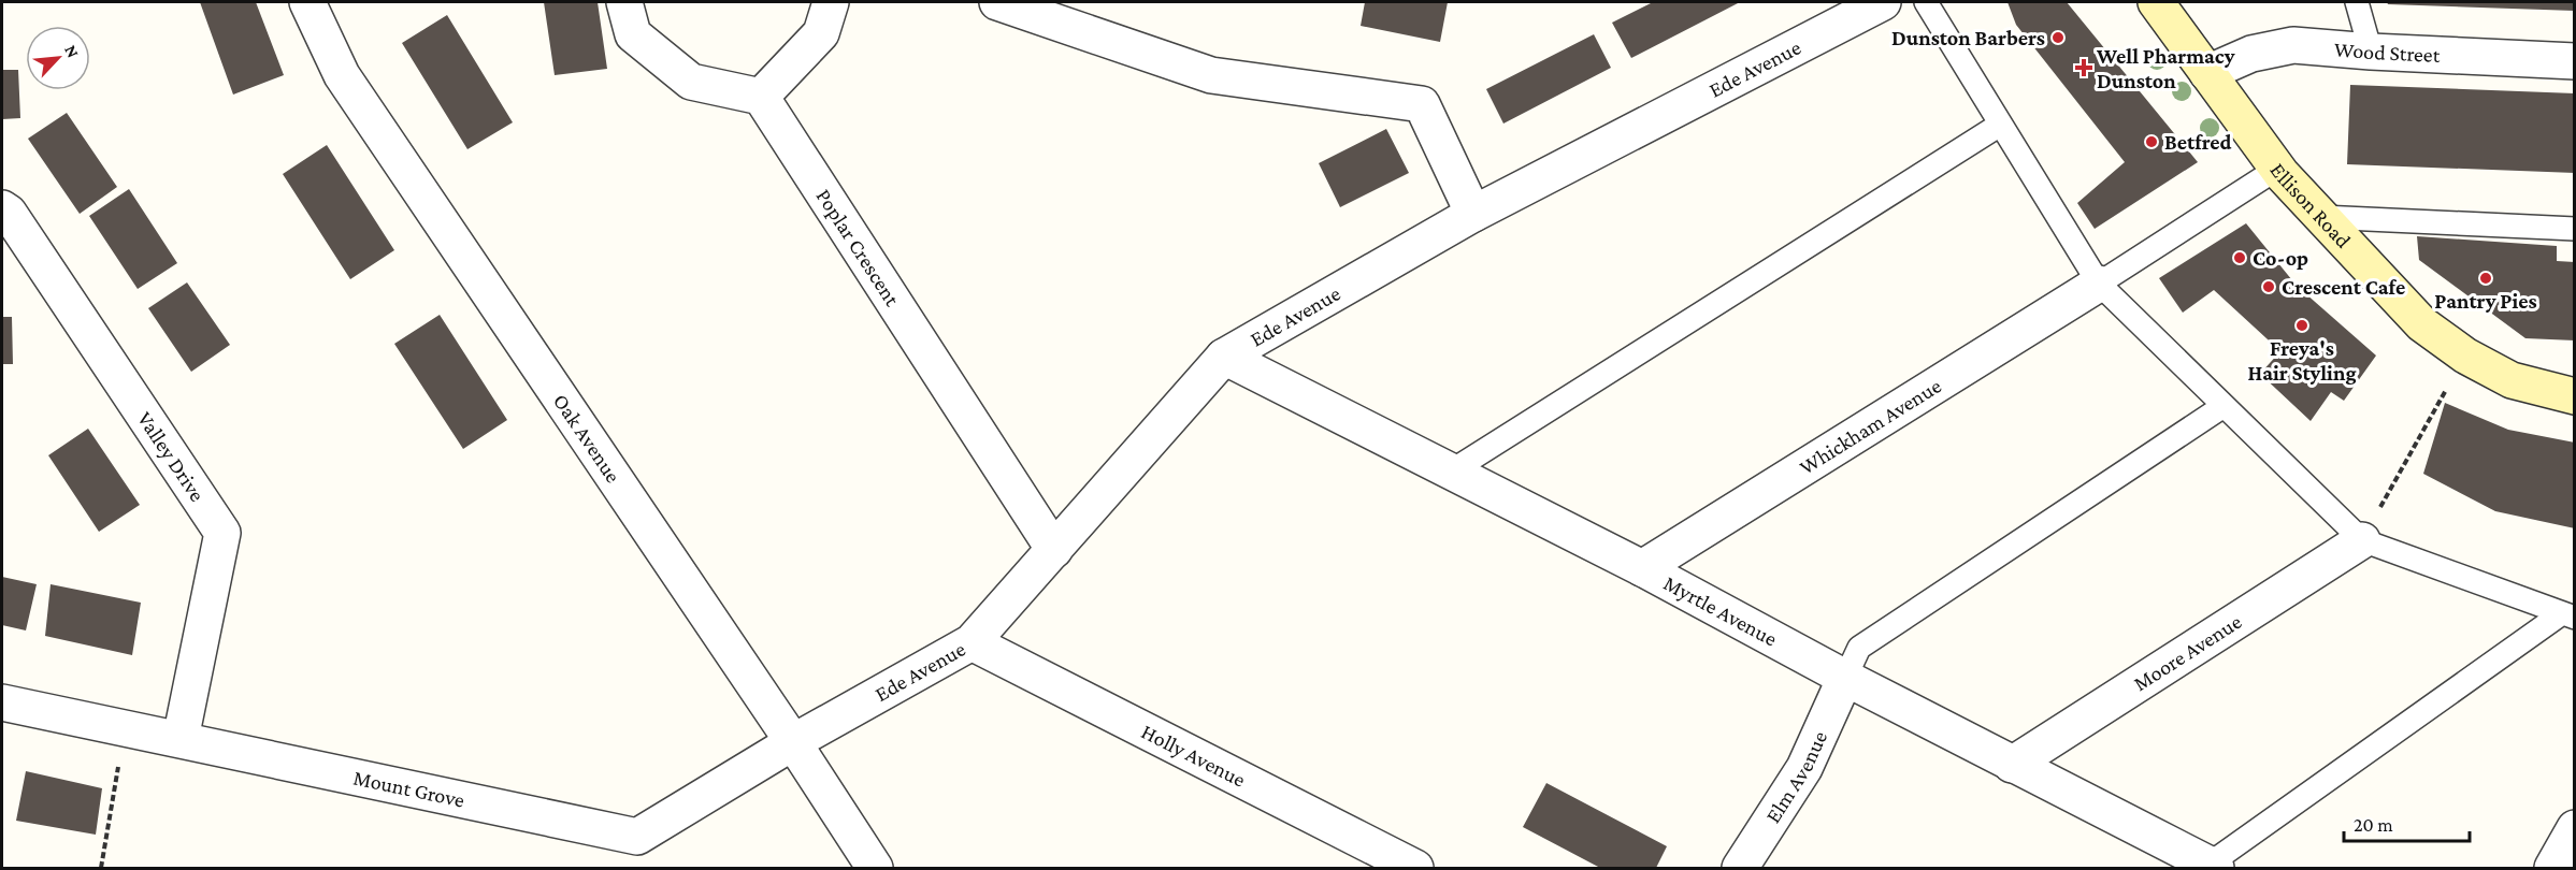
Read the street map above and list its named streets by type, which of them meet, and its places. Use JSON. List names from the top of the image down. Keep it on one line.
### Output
{"streets":{"street":["Wood Street","Ede Avenue","Ellison Road","Poplar Crescent","Whickham Avenue","Oak Avenue","Valley Drive","Myrtle Avenue","Moore Avenue","Holly Avenue","Elm Avenue","Mount Grove"]},"crossings":[["Wood Street","Ellison Road"],["Ede Avenue","Poplar Crescent"],["Ede Avenue","Oak Avenue"],["Ede Avenue","Myrtle Avenue"],["Ede Avenue","Holly Avenue"],["Ede Avenue","Mount Grove"],["Whickham Avenue","Myrtle Avenue"],["Oak Avenue","Mount Grove"],["Valley Drive","Mount Grove"],["Myrtle Avenue","Moore Avenue"],["Myrtle Avenue","Elm Avenue"]],"places":{"other":["Dunston Barbers","Betfred","Co-op","Pantry Pies","Crescent Cafe","Freya's Hair Styling"],"health":["Well Pharmacy Dunston"]},"scale_bar":"20 m","north":"top right"}
